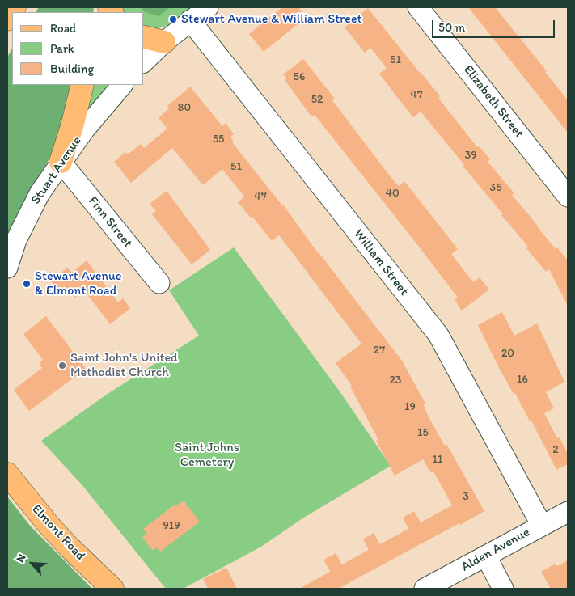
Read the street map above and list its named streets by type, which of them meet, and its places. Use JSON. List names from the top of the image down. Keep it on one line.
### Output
{"streets":{"main road":["Elmont Road"],"street":["Elizabeth Street","Stuart Avenue","Finn Street","William Street","Alden Avenue"]},"crossings":[["Stuart Avenue","Finn Street"],["William Street","Alden Avenue"]],"parks":["Saint Johns Cemetery"],"places":["Stewart Avenue & William Street","Stewart Avenue & Elmont Road","Saint John's United Methodist Church"],"house_numbers":["51","56","47","52","80","55","39","51","35","40","47","27","20","16","23","19","15","2","11","3","919"],"legend":["Road","Park","Building"],"scale_bar":"50 m","north":"top left"}
